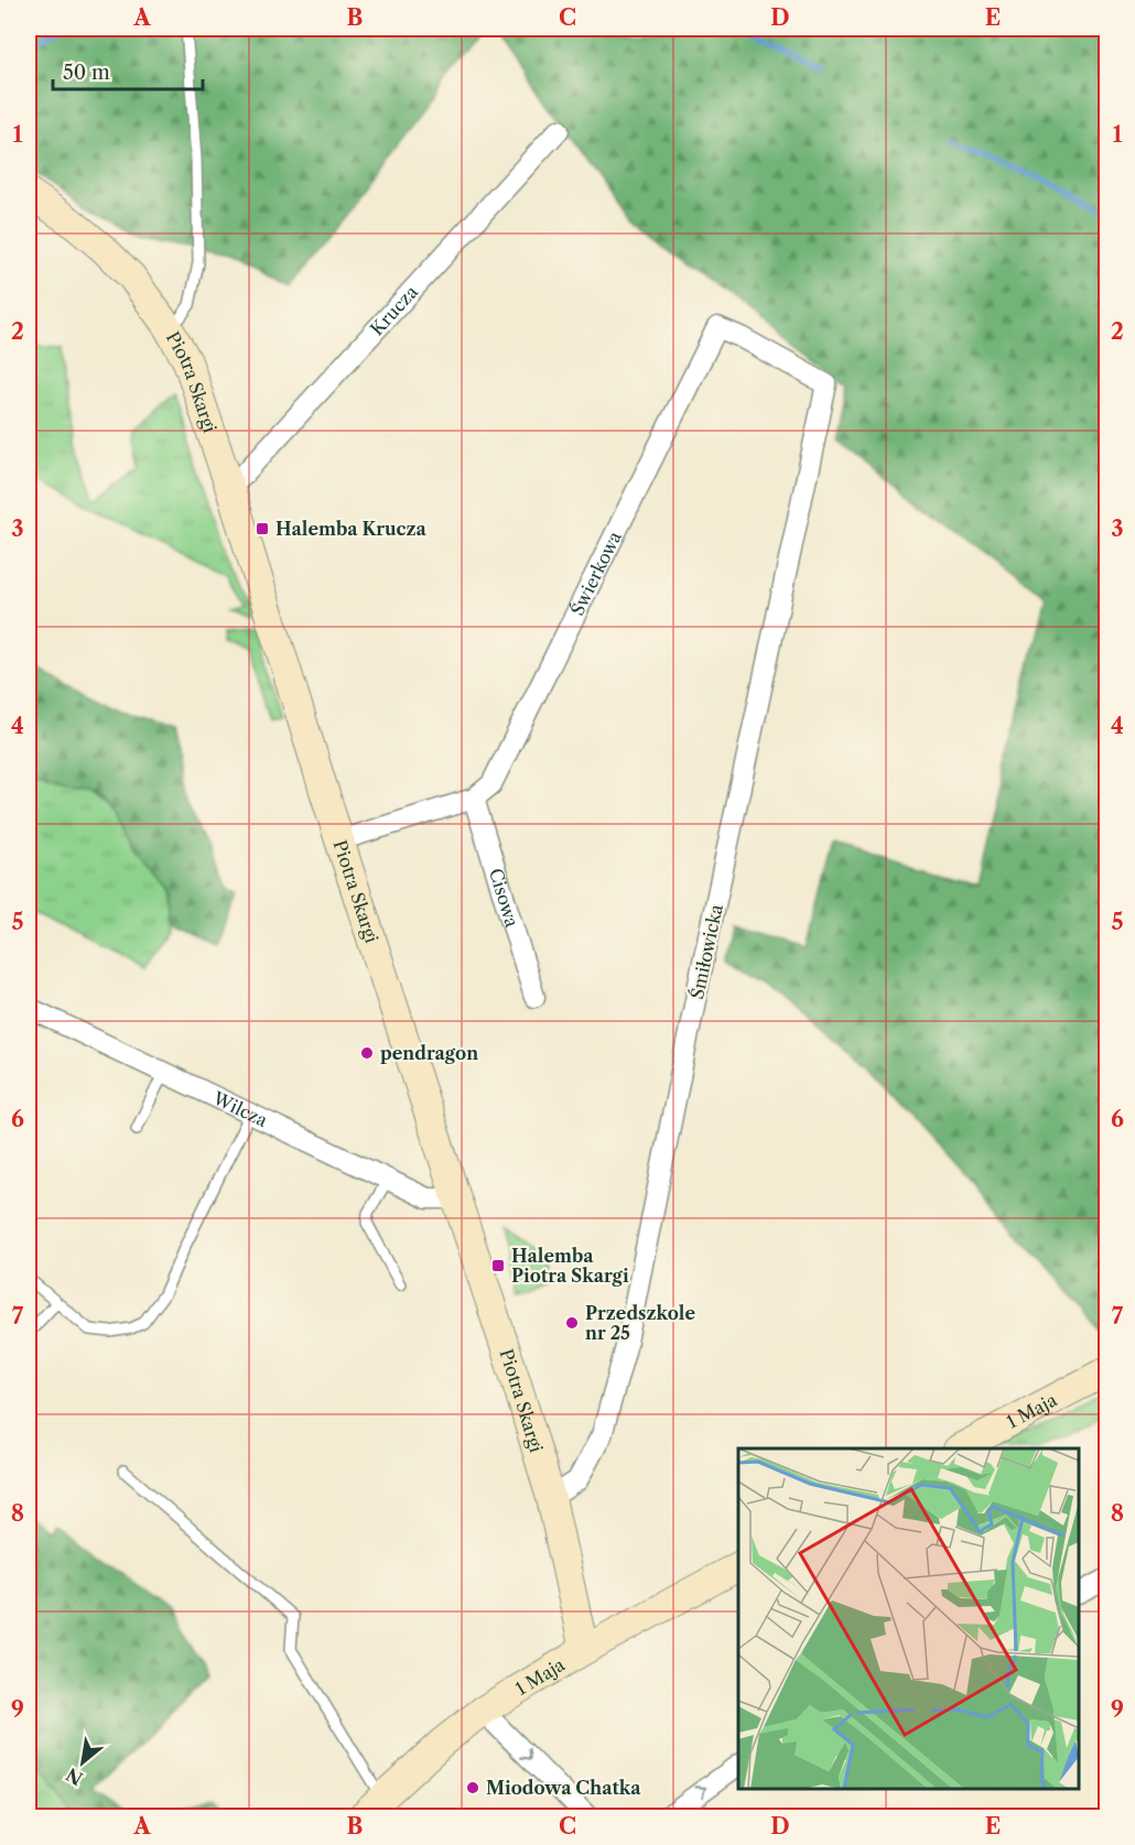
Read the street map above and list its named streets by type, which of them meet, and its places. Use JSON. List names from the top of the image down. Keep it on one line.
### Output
{"streets":{"street":["Krucza","Piotra Skargi","Świerkowa","Cisowa","Śmiłowicka","Wilcza","1 Maja"]},"crossings":[["Krucza","Piotra Skargi"],["Piotra Skargi","Świerkowa"],["Piotra Skargi","Śmiłowicka"],["Piotra Skargi","Wilcza"],["Piotra Skargi","1 Maja"],["Świerkowa","Cisowa"],["Świerkowa","Śmiłowicka"]],"places":{"transit":["Halemba Krucza","Halemba Piotra Skargi"],"other":["pendragon","Przedszkole nr 25","Miodowa Chatka"]},"scale_bar":"50 m","north":"bottom left","grid":{"columns":["A","B","C","D","E"],"rows":["1","2","3","4","5","6","7","8","9"]}}
